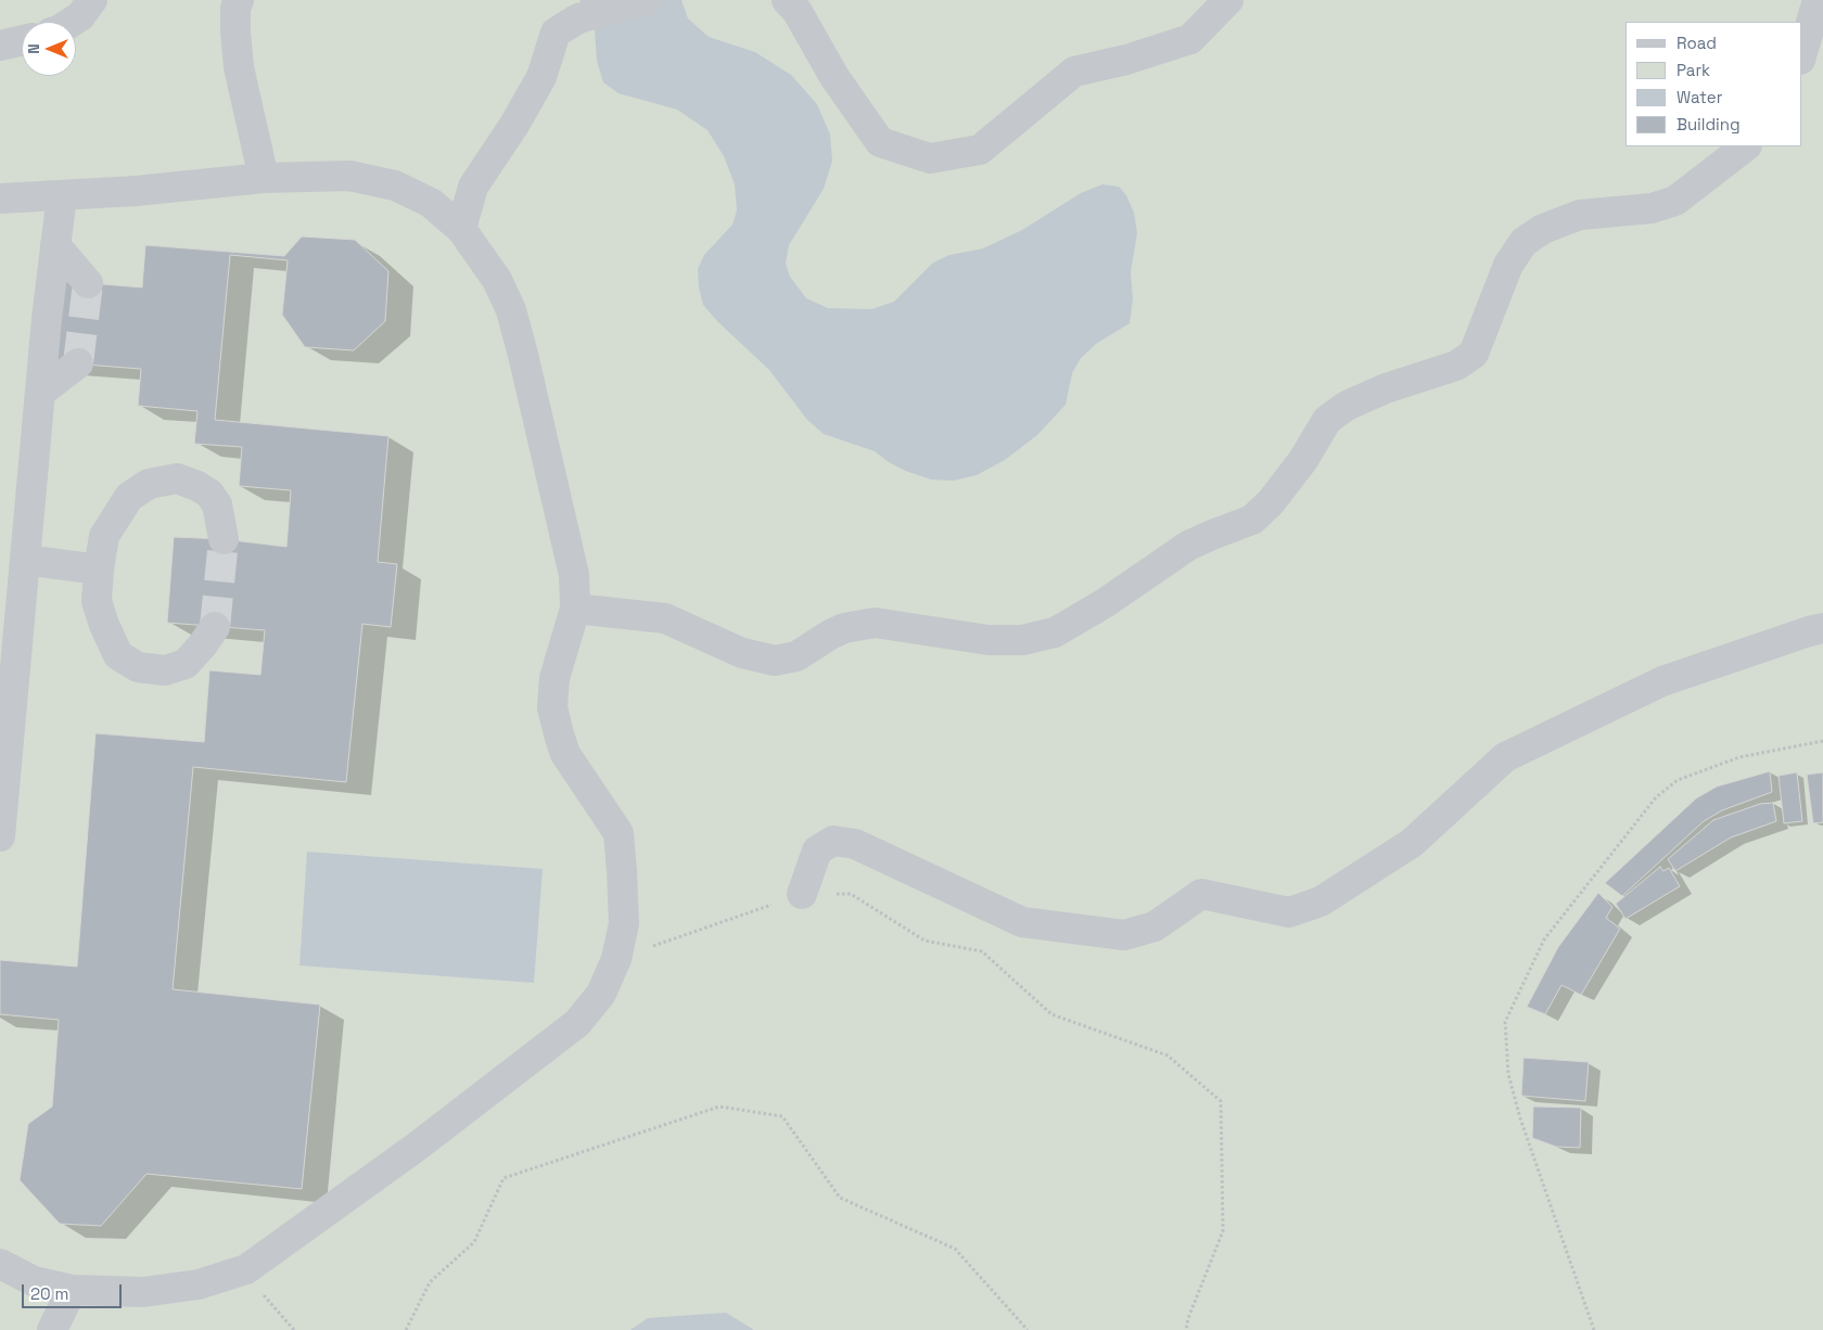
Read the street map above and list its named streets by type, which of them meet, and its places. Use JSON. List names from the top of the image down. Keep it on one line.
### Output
{"legend":["Road","Park","Water","Building"],"scale_bar":"20 m","north":"left"}
